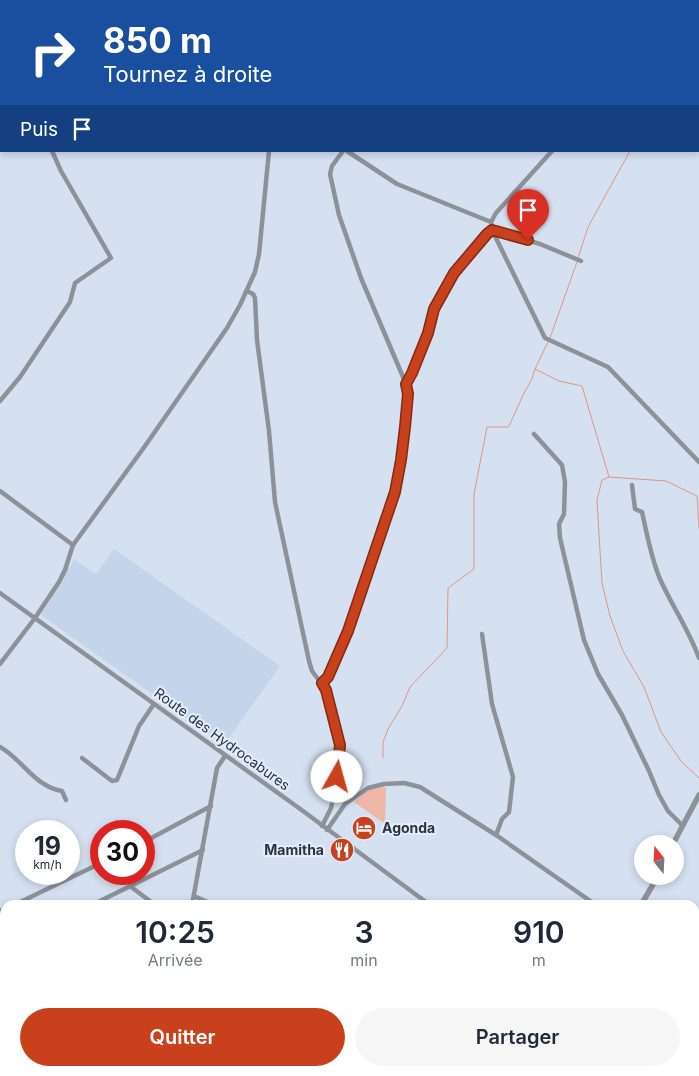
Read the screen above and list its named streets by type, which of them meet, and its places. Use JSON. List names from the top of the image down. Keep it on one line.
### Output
{"streets":{"street":["Route des Hydrocabures"]},"places":{"hotel":["Agonda"],"restaurant":["Mamitha"]},"north":"top","page":{"turn":["850 m","Tournez à droite"],"then":"Puis","speed":"19 km/h","limit":"30","eta":["10:25","Arrivée","3","min","910","m"],"buttons":["Quitter","Partager"]}}
